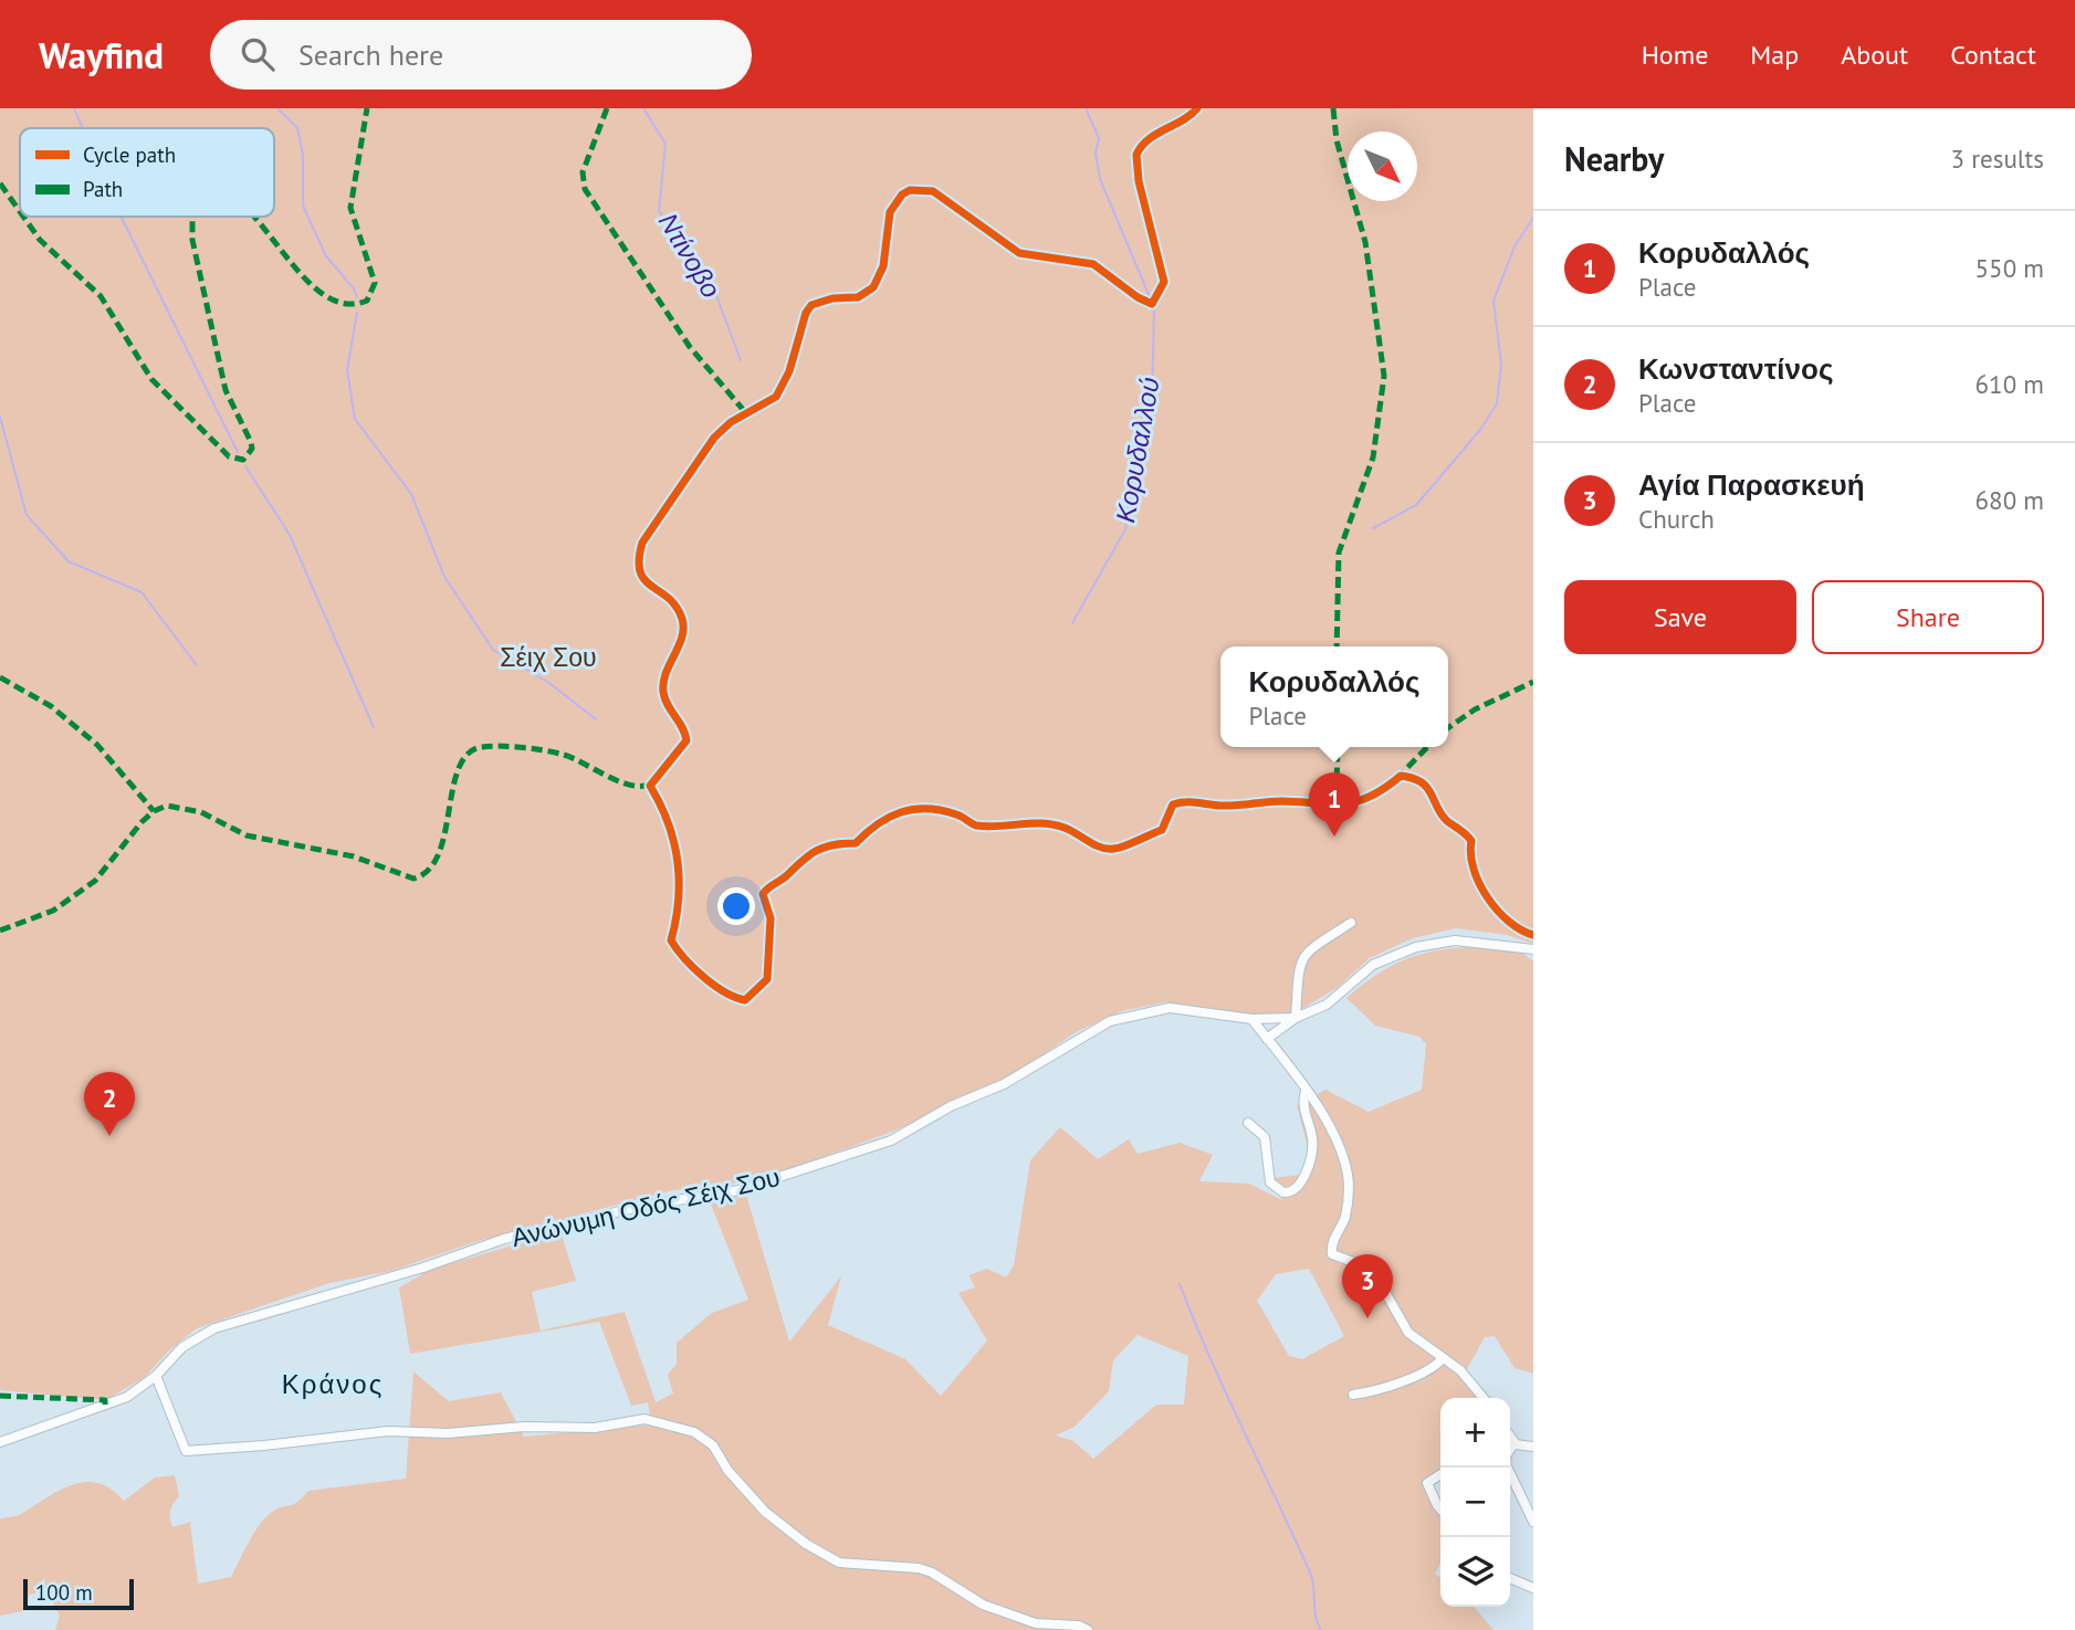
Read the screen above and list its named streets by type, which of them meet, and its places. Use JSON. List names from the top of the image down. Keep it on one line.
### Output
{"streets":{"street":["Ανώνυμη Οδός Σέιχ Σου"]},"districts":["Κράνος"],"water":["Ντίνοβο","Κορυδαλλού"],"parks":["Σέιχ Σου"],"legend":["Cycle path","Path"],"scale_bar":"100 m","north":"bottom right","page":{"header":"Wayfind","search":"Search here","nav":["Home","Map","About","Contact"],"heading":["Nearby","3 results"],"list":[{"mark":"1","name":"Κορυδαλλός","note":"Place","value":"550 m"},{"mark":"2","name":"Κωνσταντίνος","note":"Place","value":"610 m"},{"mark":"3","name":"Αγία Παρασκευή","note":"Church","value":"680 m"}],"buttons":["Save","Share"],"popup":["Κορυδαλλός","Place"],"pins":["1","2","3"],"map_buttons":["+","−"],"scale":"100 m"}}
